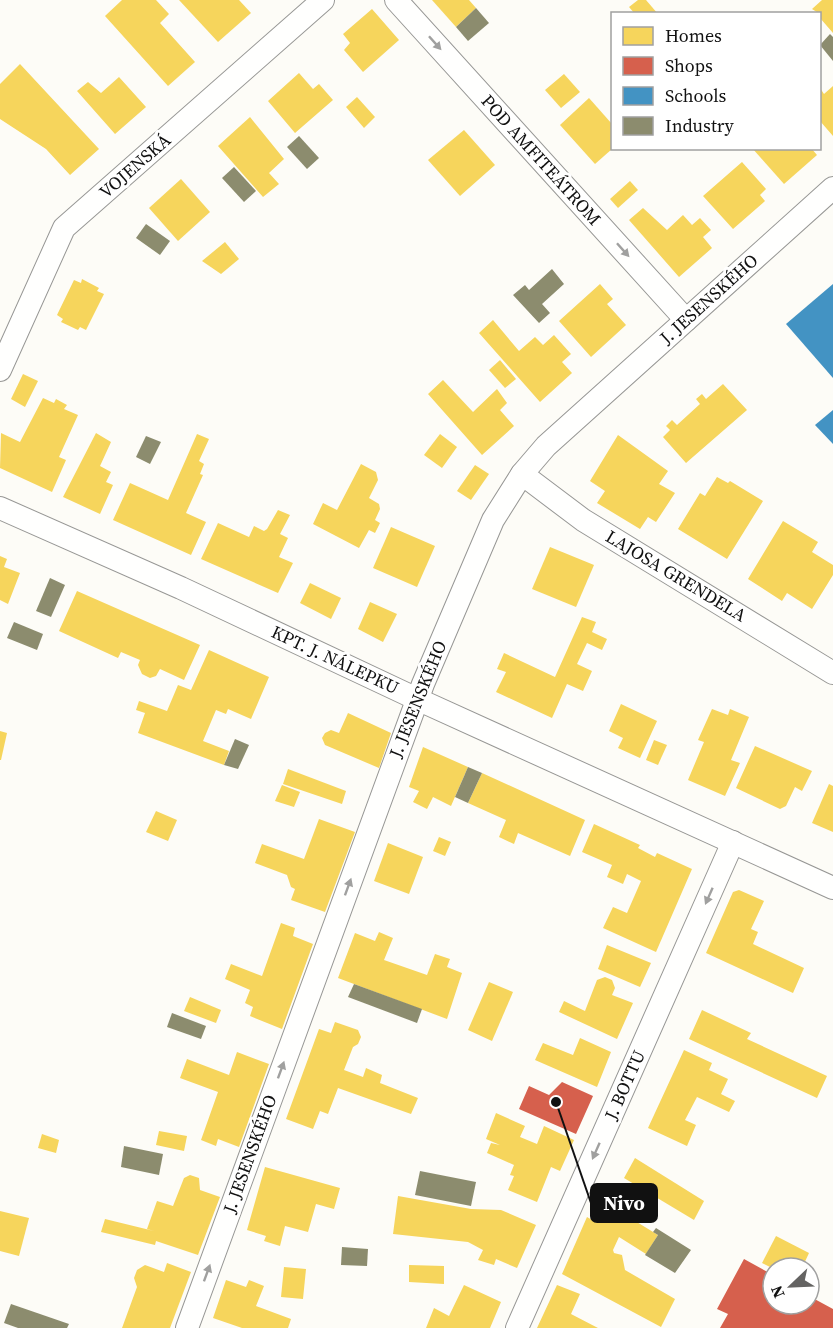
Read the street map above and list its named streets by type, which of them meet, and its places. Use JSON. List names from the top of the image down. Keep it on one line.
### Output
{"streets":{"street":["POD AMFITEÁTROM","VOJENSKÁ","J. JESENSKÉHO","LAJOSA GRENDELA","KPT. J. NÁLEPKU","J. BOTTU"]},"crossings":[["POD AMFITEÁTROM","J. JESENSKÉHO"],["J. JESENSKÉHO","LAJOSA GRENDELA"],["J. JESENSKÉHO","KPT. J. NÁLEPKU"],["KPT. J. NÁLEPKU","J. BOTTU"]],"one_way":["POD AMFITEÁTROM","J. JESENSKÉHO","J. BOTTU"],"places":["Nivo"],"legend":["Homes","Shops","Schools","Industry"],"north":"bottom left"}
